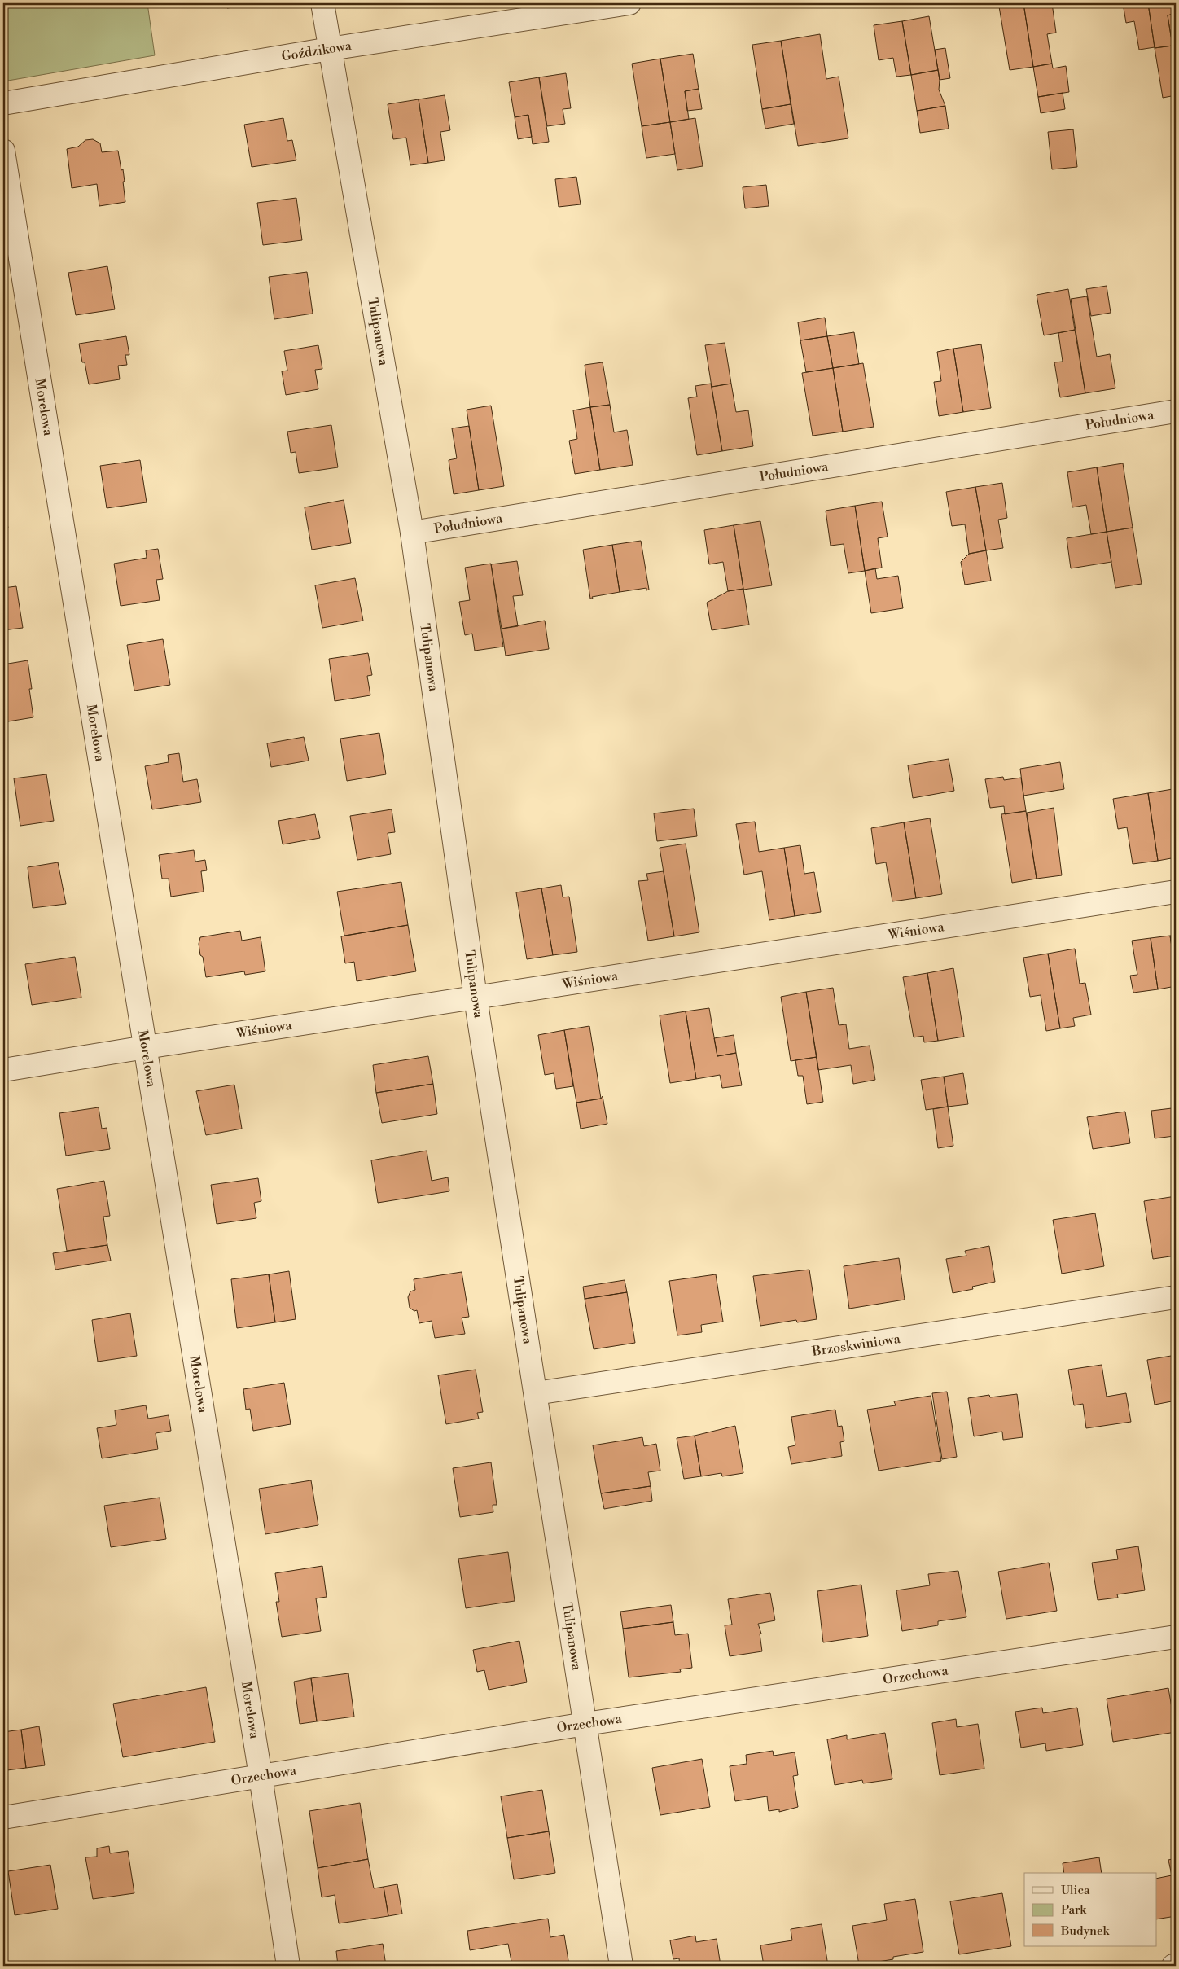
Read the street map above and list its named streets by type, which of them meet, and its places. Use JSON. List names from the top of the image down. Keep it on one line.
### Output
{"streets":{"street":["Goździkowa","Tulipanowa","Morelowa","Południowa","Wiśniowa","Brzoskwiniowa","Orzechowa"]},"crossings":[["Goździkowa","Tulipanowa"],["Tulipanowa","Południowa"],["Tulipanowa","Wiśniowa"],["Tulipanowa","Brzoskwiniowa"],["Tulipanowa","Orzechowa"],["Morelowa","Wiśniowa"],["Morelowa","Orzechowa"]],"legend":["Ulica","Park","Budynek"]}
